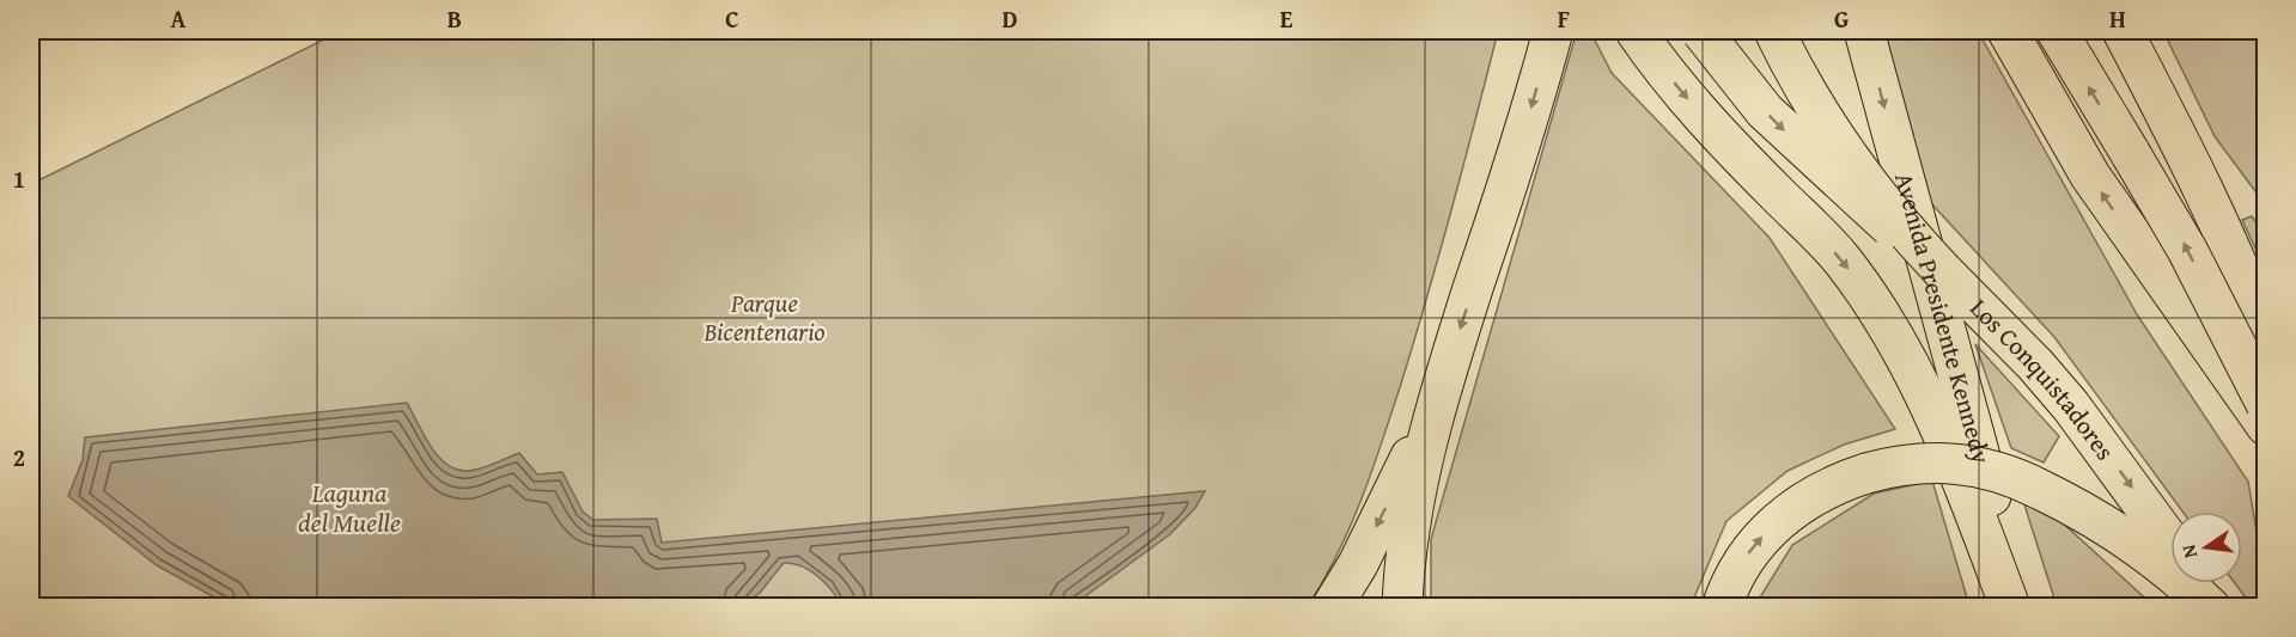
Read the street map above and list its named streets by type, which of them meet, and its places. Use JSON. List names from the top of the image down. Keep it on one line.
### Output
{"streets":{"main road":["Avenida Presidente Kennedy","Los Conquistadores"]},"water":["Laguna del Muelle"],"parks":["Parque Bicentenario"],"north":"left","grid":{"columns":["A","B","C","D","E","F","G","H"],"rows":["1","2"]}}
